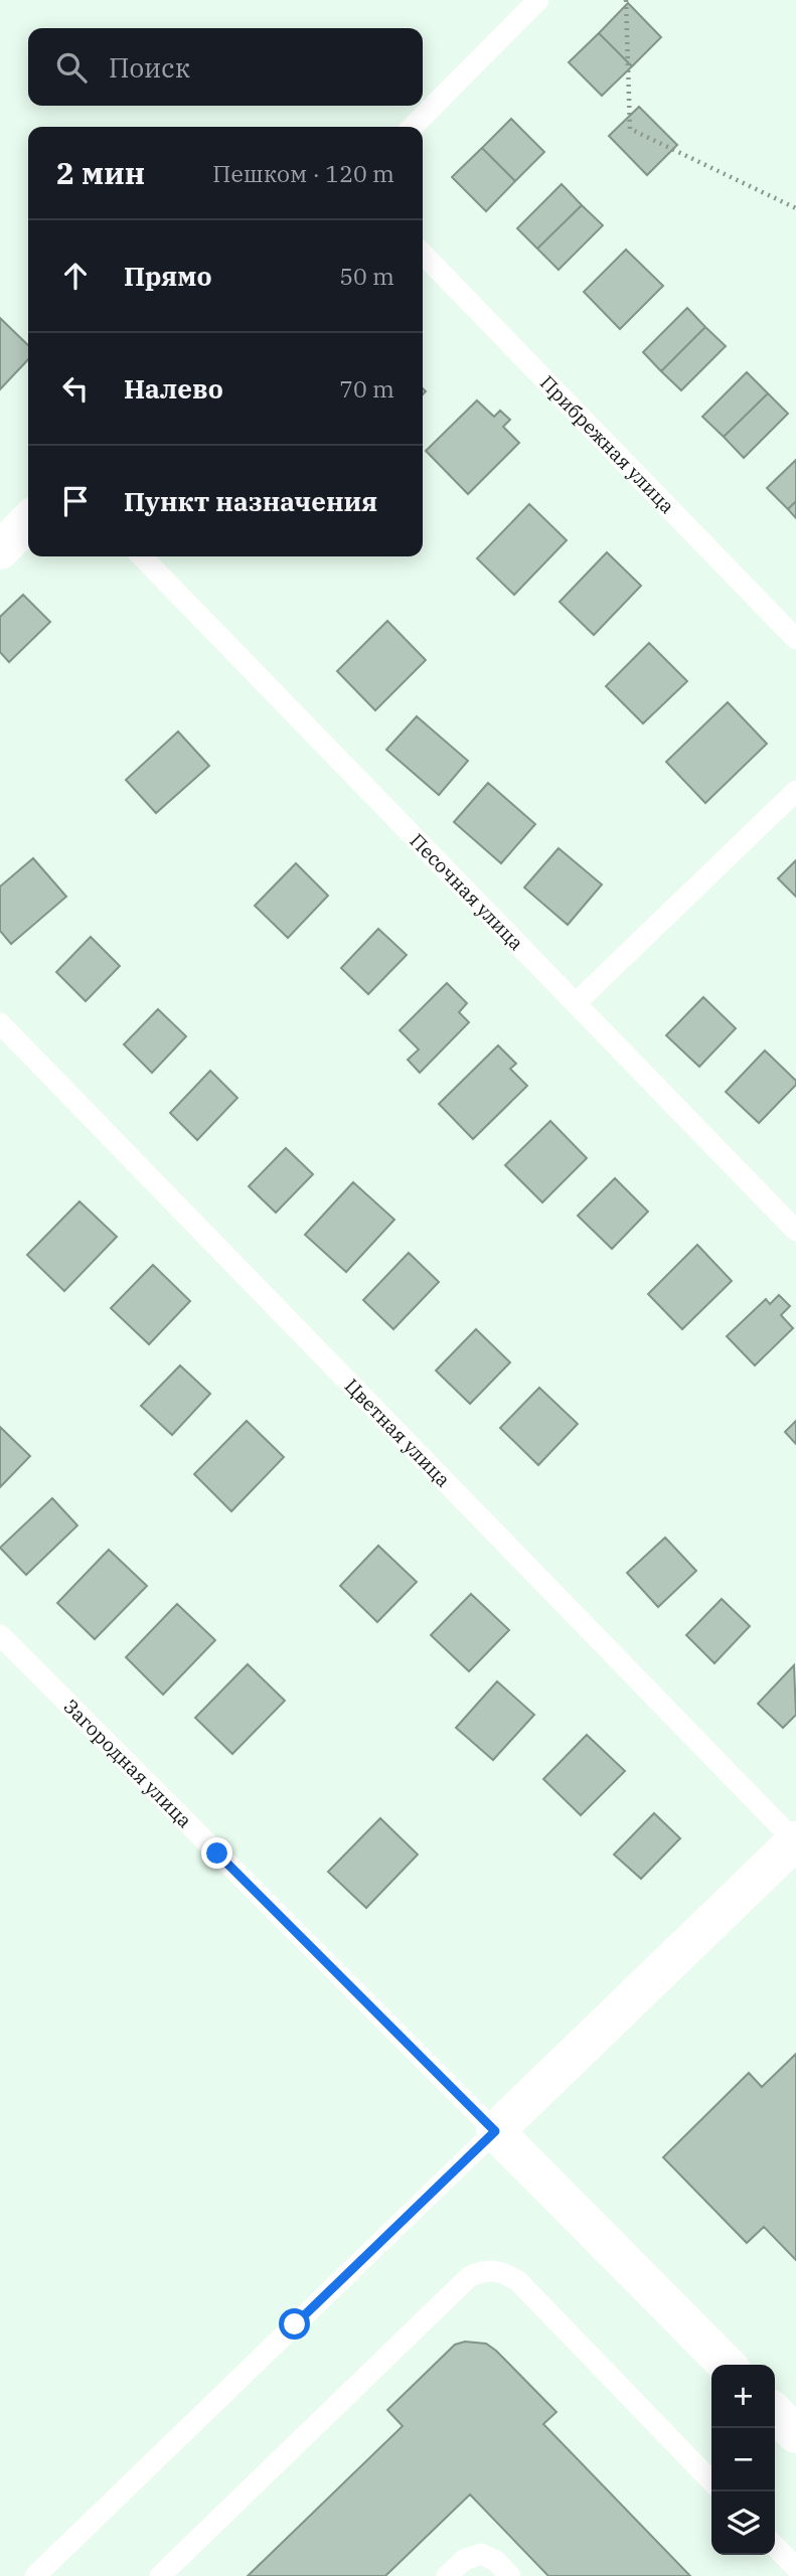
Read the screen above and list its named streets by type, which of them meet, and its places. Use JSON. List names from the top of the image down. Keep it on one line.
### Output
{"streets":{"lane":["Прибрежная улица","Песочная улица","Цветная улица","Загородная улица"]},"page":{"search":"Поиск","heading":["2 мин","Пешком · 120 m"],"list":[["Прямо","50 m"],["Налево","70 m"],"Пункт назначения"],"map_buttons":["+","−"]}}
